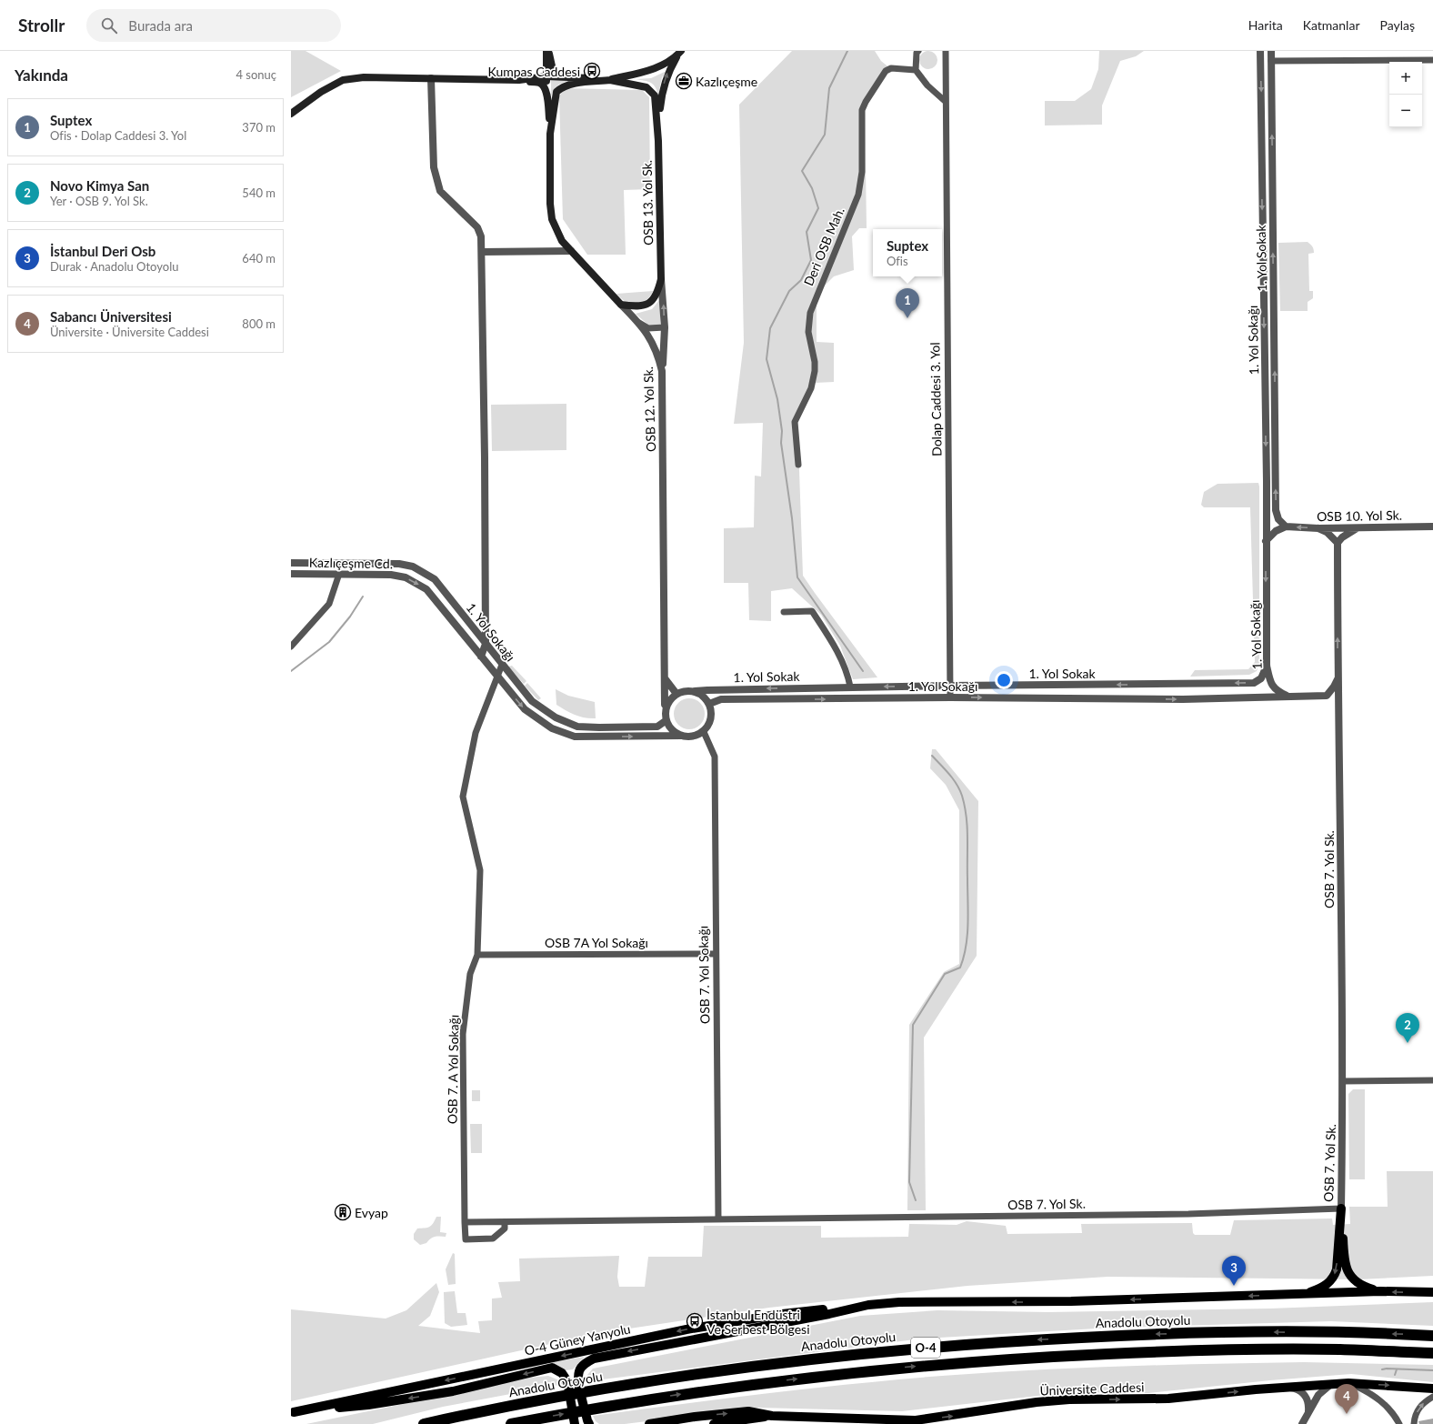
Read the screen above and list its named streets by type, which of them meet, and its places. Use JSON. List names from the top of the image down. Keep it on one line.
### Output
{"streets":{"highway":["Anadolu Otoyolu","O-4"],"main road":["OSB 13. Yol Sk.","OSB 12. Yol Sk.","O-4 Güney Yanyolu","Üniversite Caddesi"],"street":["Deri OSB Mah.","1. Yol Sokak","1. Yol Sokağı","Dolap Caddesi 3. Yol","OSB 10. Yol Sk.","Kazlıçeşme Cd.","OSB 7. Yol Sk.","OSB 7A Yol Sokağı","OSB 7. Yol Sokağı","OSB 7. A Yol Sokağı"]},"crossings":[["OSB 13. Yol Sk.","OSB 12. Yol Sk."],["1. Yol Sokak","1. Yol Sokağı"],["1. Yol Sokak","Dolap Caddesi 3. Yol"],["1. Yol Sokak","OSB 12. Yol Sk."],["1. Yol Sokak","OSB 10. Yol Sk."],["1. Yol Sokak","OSB 7. Yol Sokağı"],["1. Yol Sokağı","Dolap Caddesi 3. Yol"],["1. Yol Sokağı","OSB 12. Yol Sk."],["1. Yol Sokağı","OSB 7. Yol Sokağı"],["1. Yol Sokağı","OSB 7. A Yol Sokağı"],["OSB 12. Yol Sk.","OSB 7. Yol Sokağı"],["Kazlıçeşme Cd.","OSB 7. A Yol Sokağı"],["OSB 7. Yol Sk.","OSB 7. Yol Sokağı"],["OSB 7A Yol Sokağı","OSB 7. Yol Sokağı"],["OSB 7A Yol Sokağı","OSB 7. A Yol Sokağı"]],"one_way":["Kazlıçeşme Cd.","O-4 Güney Yanyolu","Üniversite Caddesi"],"places":{"bus stop":["Kumpas Caddesi","İstanbul Endüstri Ve Serbest Bölgesi"],"office":["Kazlıçeşme"],"building":["Evyap"]},"page":{"header":"Strollr","search":"Burada ara","nav":["Harita","Katmanlar","Paylaş"],"heading":["Yakında","4 sonuç"],"map_buttons":["+","−"],"list":[{"mark":"1","name":"Suptex","note":"Ofis · Dolap Caddesi 3. Yol","value":"370 m"},{"mark":"2","name":"Novo Kimya San","note":"Yer · OSB 9. Yol Sk.","value":"540 m"},{"mark":"3","name":"İstanbul Deri Osb","note":"Durak · Anadolu Otoyolu","value":"640 m"},{"mark":"4","name":"Sabancı Üniversitesi","note":"Üniversite · Üniversite Caddesi","value":"800 m"}],"popup":["Suptex","Ofis"],"pins":["1","2","3","4"]}}
